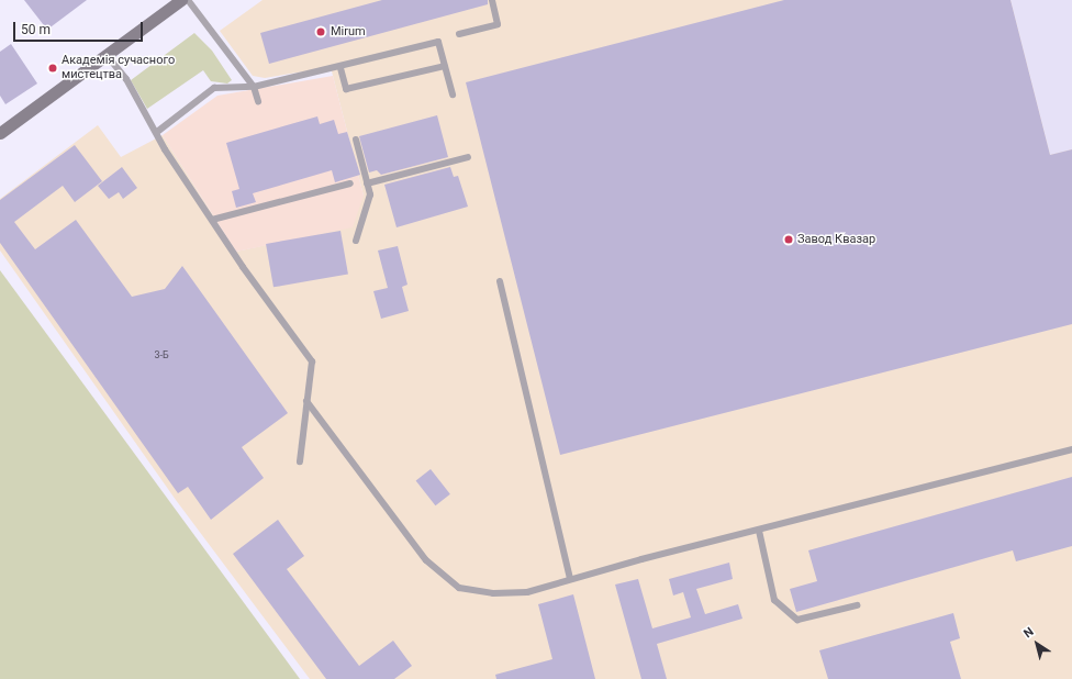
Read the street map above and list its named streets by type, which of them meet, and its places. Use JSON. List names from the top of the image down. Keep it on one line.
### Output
{"places":["Mirum","Академія сучасного мистецтва","Завод Квазар"],"house_numbers":["3-Б"],"scale_bar":"50 m","north":"top left"}
